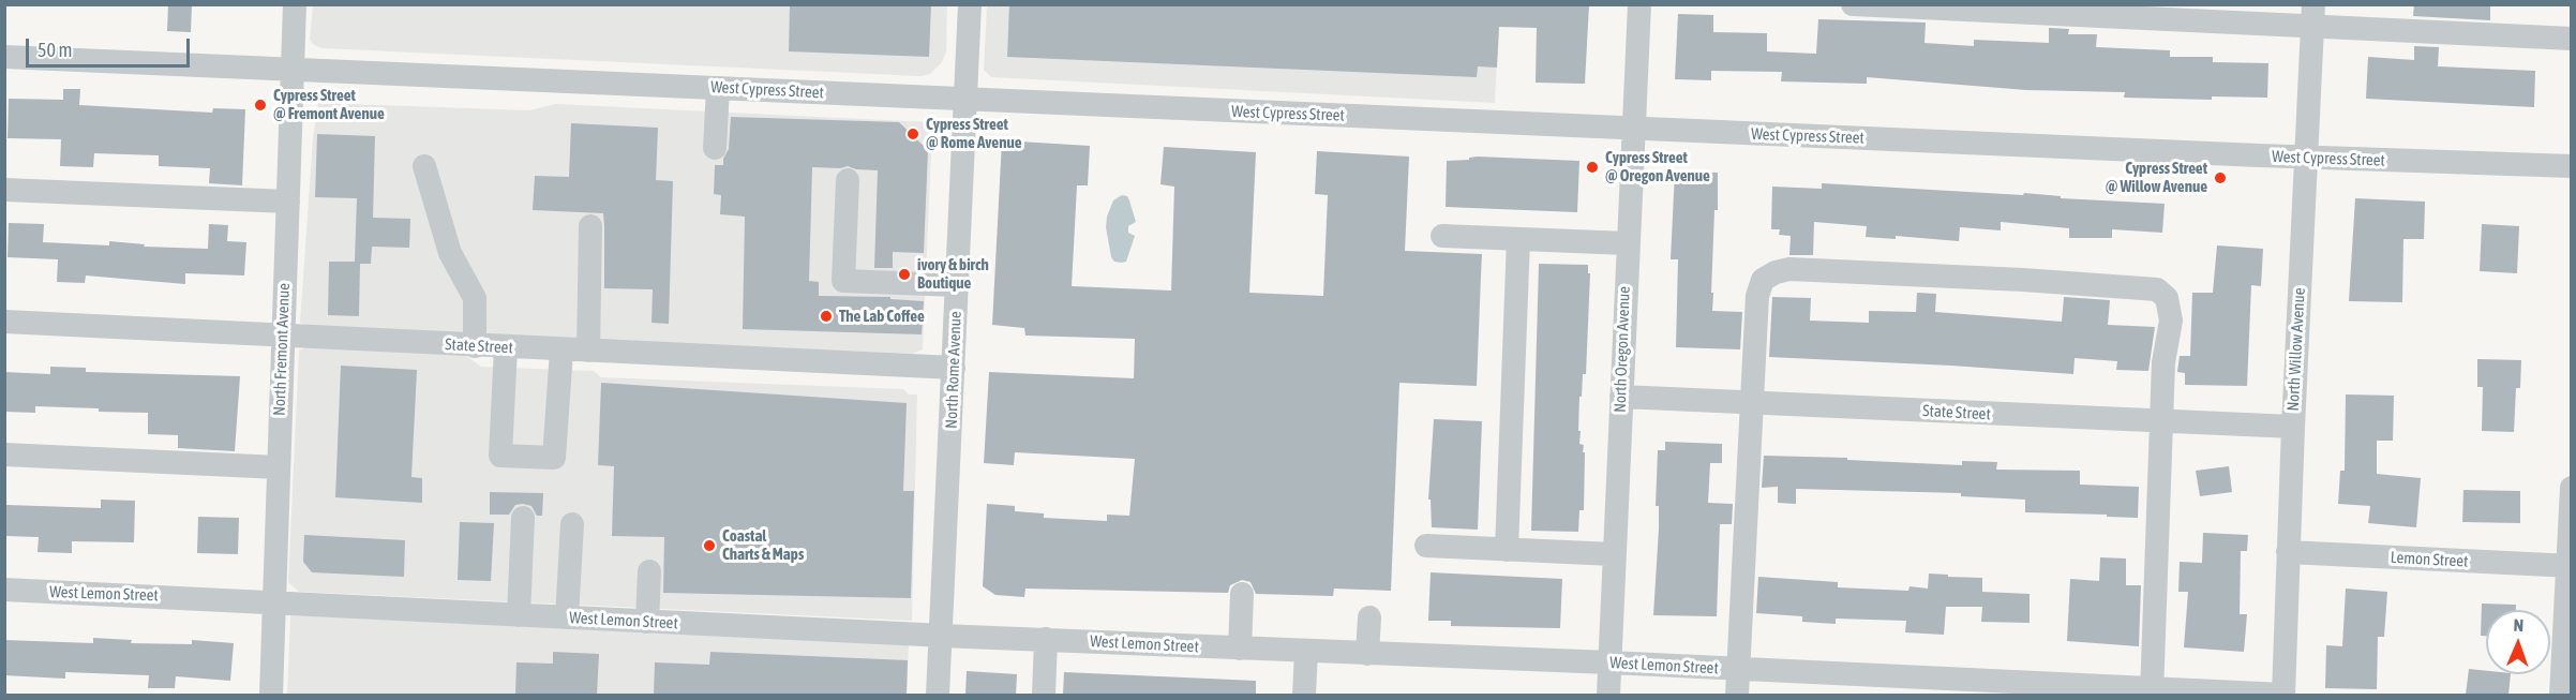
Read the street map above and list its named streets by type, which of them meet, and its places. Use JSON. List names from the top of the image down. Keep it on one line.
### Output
{"streets":{"street":["West Cypress Street","State Street","North Fremont Avenue","North Oregon Avenue","North Willow Avenue","North Rome Avenue","Lemon Street","West Lemon Street"]},"crossings":[["West Cypress Street","North Fremont Avenue"],["West Cypress Street","North Oregon Avenue"],["West Cypress Street","North Willow Avenue"],["West Cypress Street","North Rome Avenue"],["State Street","North Fremont Avenue"],["State Street","North Oregon Avenue"],["State Street","North Willow Avenue"],["State Street","North Rome Avenue"],["North Fremont Avenue","West Lemon Street"],["North Oregon Avenue","West Lemon Street"],["North Willow Avenue","Lemon Street"],["North Willow Avenue","West Lemon Street"],["North Rome Avenue","West Lemon Street"]],"places":["Cypress Street @ Fremont Avenue","Cypress Street @ Rome Avenue","Cypress Street @ Oregon Avenue","Cypress Street @ Willow Avenue","ivory & birch Boutique","The Lab Coffee","Coastal Charts & Maps"],"scale_bar":"50 m","north":"top"}
